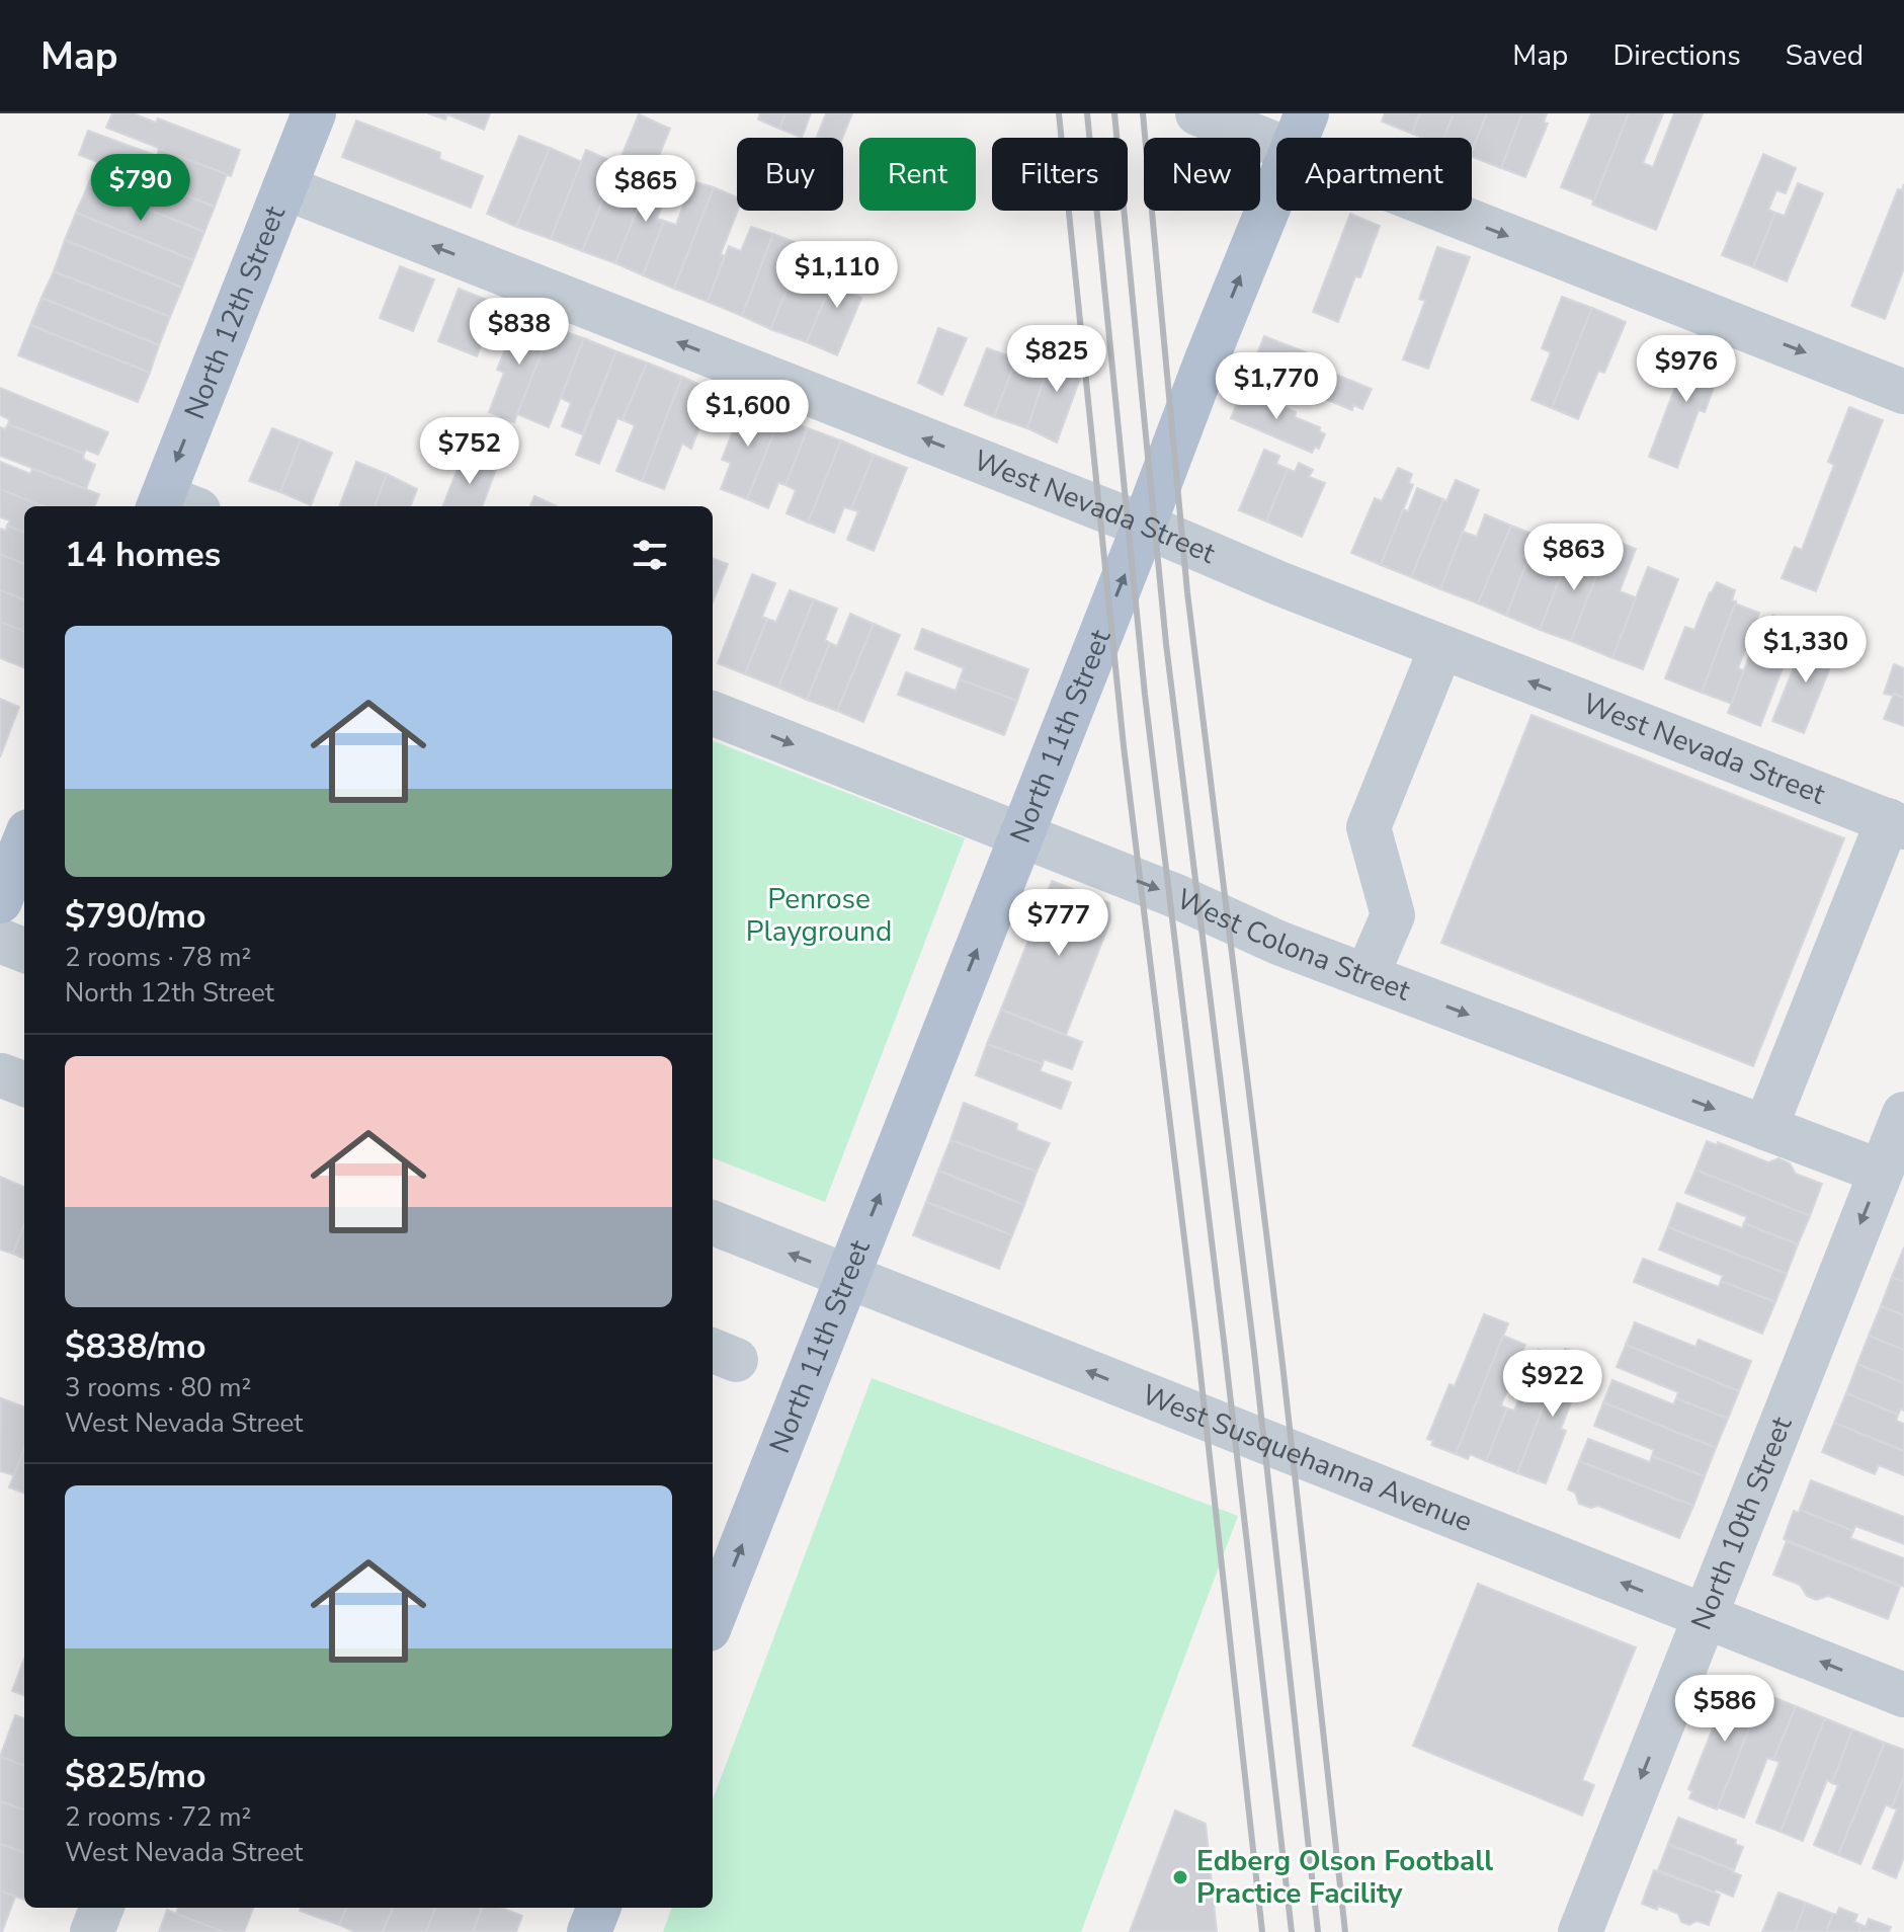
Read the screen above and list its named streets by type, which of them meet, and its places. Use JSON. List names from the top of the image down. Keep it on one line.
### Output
{"streets":{"main road":["North 12th Street","North 11th Street"],"street":["West Nevada Street","West Colona Street","West Susquehanna Avenue","North 10th Street"]},"crossings":[["North 12th Street","West Nevada Street"],["West Nevada Street","North 11th Street"],["North 11th Street","West Colona Street"],["North 11th Street","West Susquehanna Avenue"],["West Colona Street","North 10th Street"],["West Susquehanna Avenue","North 10th Street"]],"one_way":["North 12th Street","West Nevada Street","North 11th Street","West Colona Street","West Susquehanna Avenue","North 10th Street"],"parks":["Penrose Playground"],"places":["Edberg Olson Football Practice Facility"],"page":{"header":"Map","nav":["Map","Directions","Saved"],"chip":["Buy","Rent","Filters","New","Apartment"],"price":["$790","$865","$1,110","$838","$825","$976","$1,770","$1,600","$752","$863","$1,330","$777","$922","$586"],"heading":"14 homes","list":[{"name":"$790/mo","note":"2 rooms · 78 m² · North 12th Street"},{"name":"$838/mo","note":"3 rooms · 80 m² · West Nevada Street"},{"name":"$825/mo","note":"2 rooms · 72 m² · West Nevada Street"}]}}
